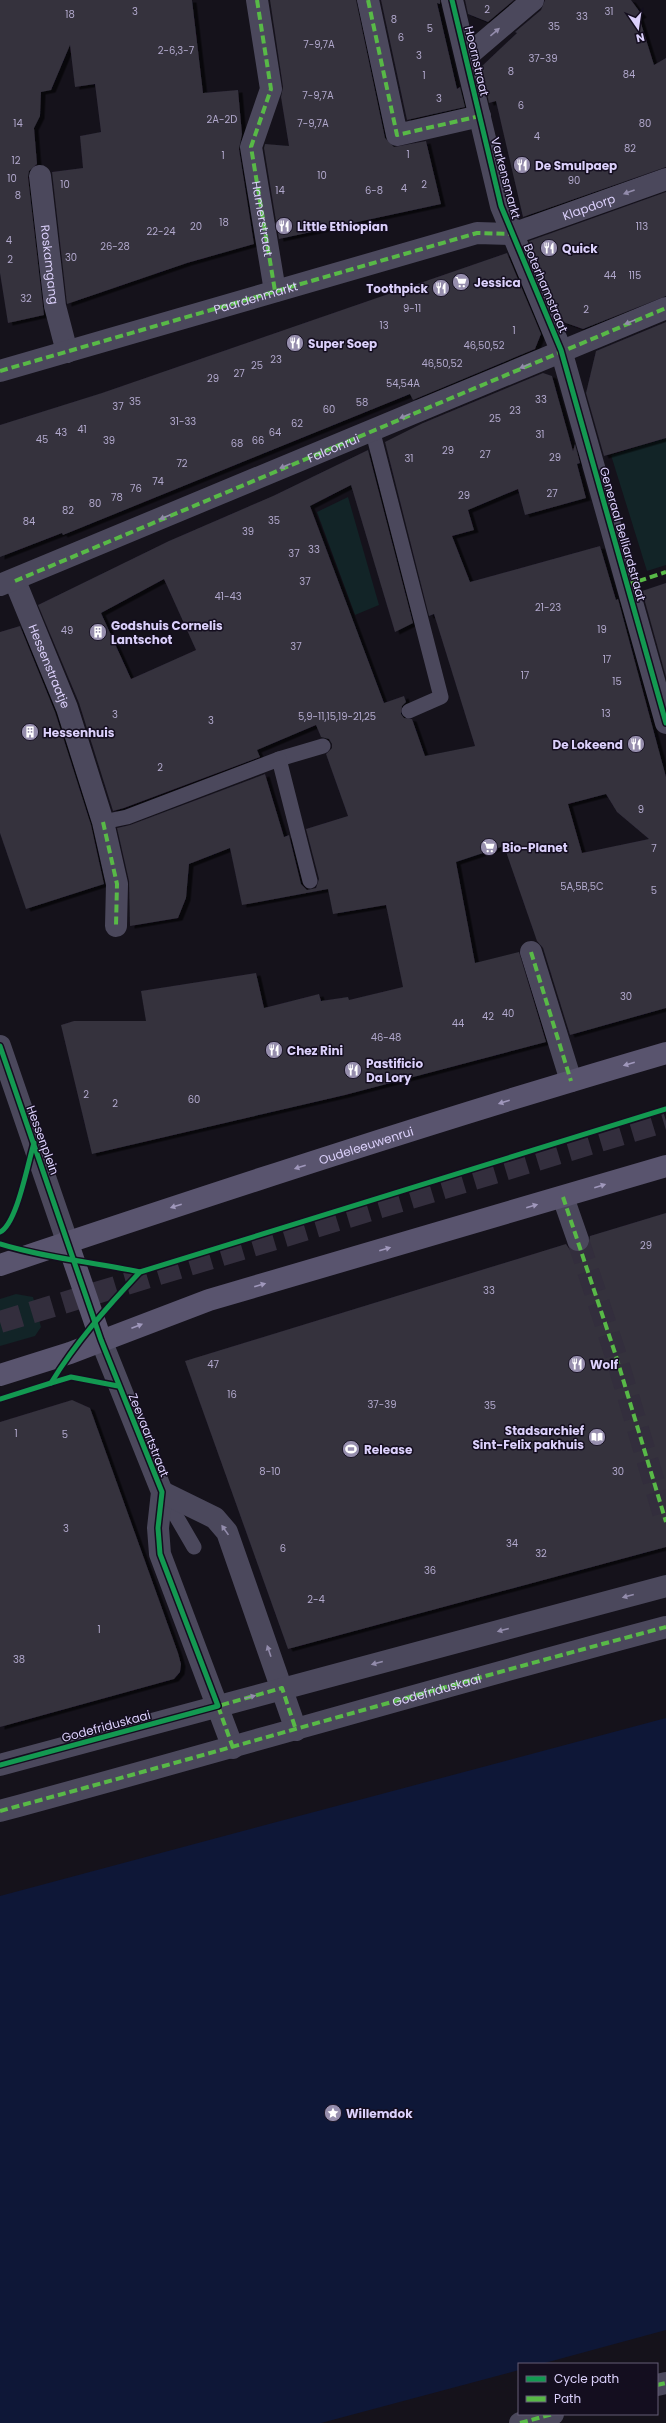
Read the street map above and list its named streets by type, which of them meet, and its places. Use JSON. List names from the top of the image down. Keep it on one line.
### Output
{"streets":{"street":["Hoornstraat","Varkensmarkt","Klapdorp","Hamerstraat","Roskamgang","Boterhamstraat","Paardenmarkt","Falconrui","Generaal Belliardstraat","Hessenstraatje","Hessenplein","Oudeleeuwenrui","Zeevaartstraat","Godefriduskaai"]},"crossings":[["Hoornstraat","Varkensmarkt"],["Varkensmarkt","Klapdorp"],["Varkensmarkt","Boterhamstraat"],["Varkensmarkt","Paardenmarkt"],["Klapdorp","Boterhamstraat"],["Klapdorp","Paardenmarkt"],["Hamerstraat","Paardenmarkt"],["Roskamgang","Paardenmarkt"],["Boterhamstraat","Paardenmarkt"],["Boterhamstraat","Falconrui"],["Boterhamstraat","Generaal Belliardstraat"],["Falconrui","Generaal Belliardstraat"],["Falconrui","Hessenstraatje"],["Hessenplein","Oudeleeuwenrui"],["Hessenplein","Zeevaartstraat"],["Oudeleeuwenrui","Zeevaartstraat"],["Zeevaartstraat","Godefriduskaai"]],"one_way":["Klapdorp","Falconrui"],"places":{"restaurant":["De Smulpaep","Little Ethiopian","Quick","Toothpick","Super Soep","De Lokeend","Chez Rini","Pastificio Da Lory","Wolf"],"supermarket":["Jessica","Bio-Planet"],"building":["Godshuis Cornelis Lantschot","Hessenhuis"],"library":["Stadsarchief Sint-Felix pakhuis"],"sports":["Release"],"place":["Willemdok"]},"house_numbers":["2","3","31","18","33","8","35","5","6","7-9,7A","2-6,3-7","3","37-39","8","84","1","7-9,7A","3","6","2A-2D","14","7-9,7A","80","4","82","1","1","12","10","10","90","10","2","4","14","6-8","8","18","20","113","22-24","4","26-28","30","2","44","115","32","9-11","2","13","1","46,50,52","23","46,50,52","25","27","29","54,54A","33","35","58","37","60","23","25","31-33","62","41","43","64","31","45","39","66","68","29","27","29","31","72","74","76","27","29","78","80","82","35","84","39","33","37","37","41-43","21-23","19","49","37","17","17","15","13","3","5,9-11,15,19-21,25","3","2","9","7","5A,5B,5C","5","30","40","42","44","46-48","2","60","2","29","33","47","16","37-39","35","1","5","8-10","30","3","34","6","32","36","2-4","1","38"],"legend":["Cycle path","Path"],"north":"bottom"}
